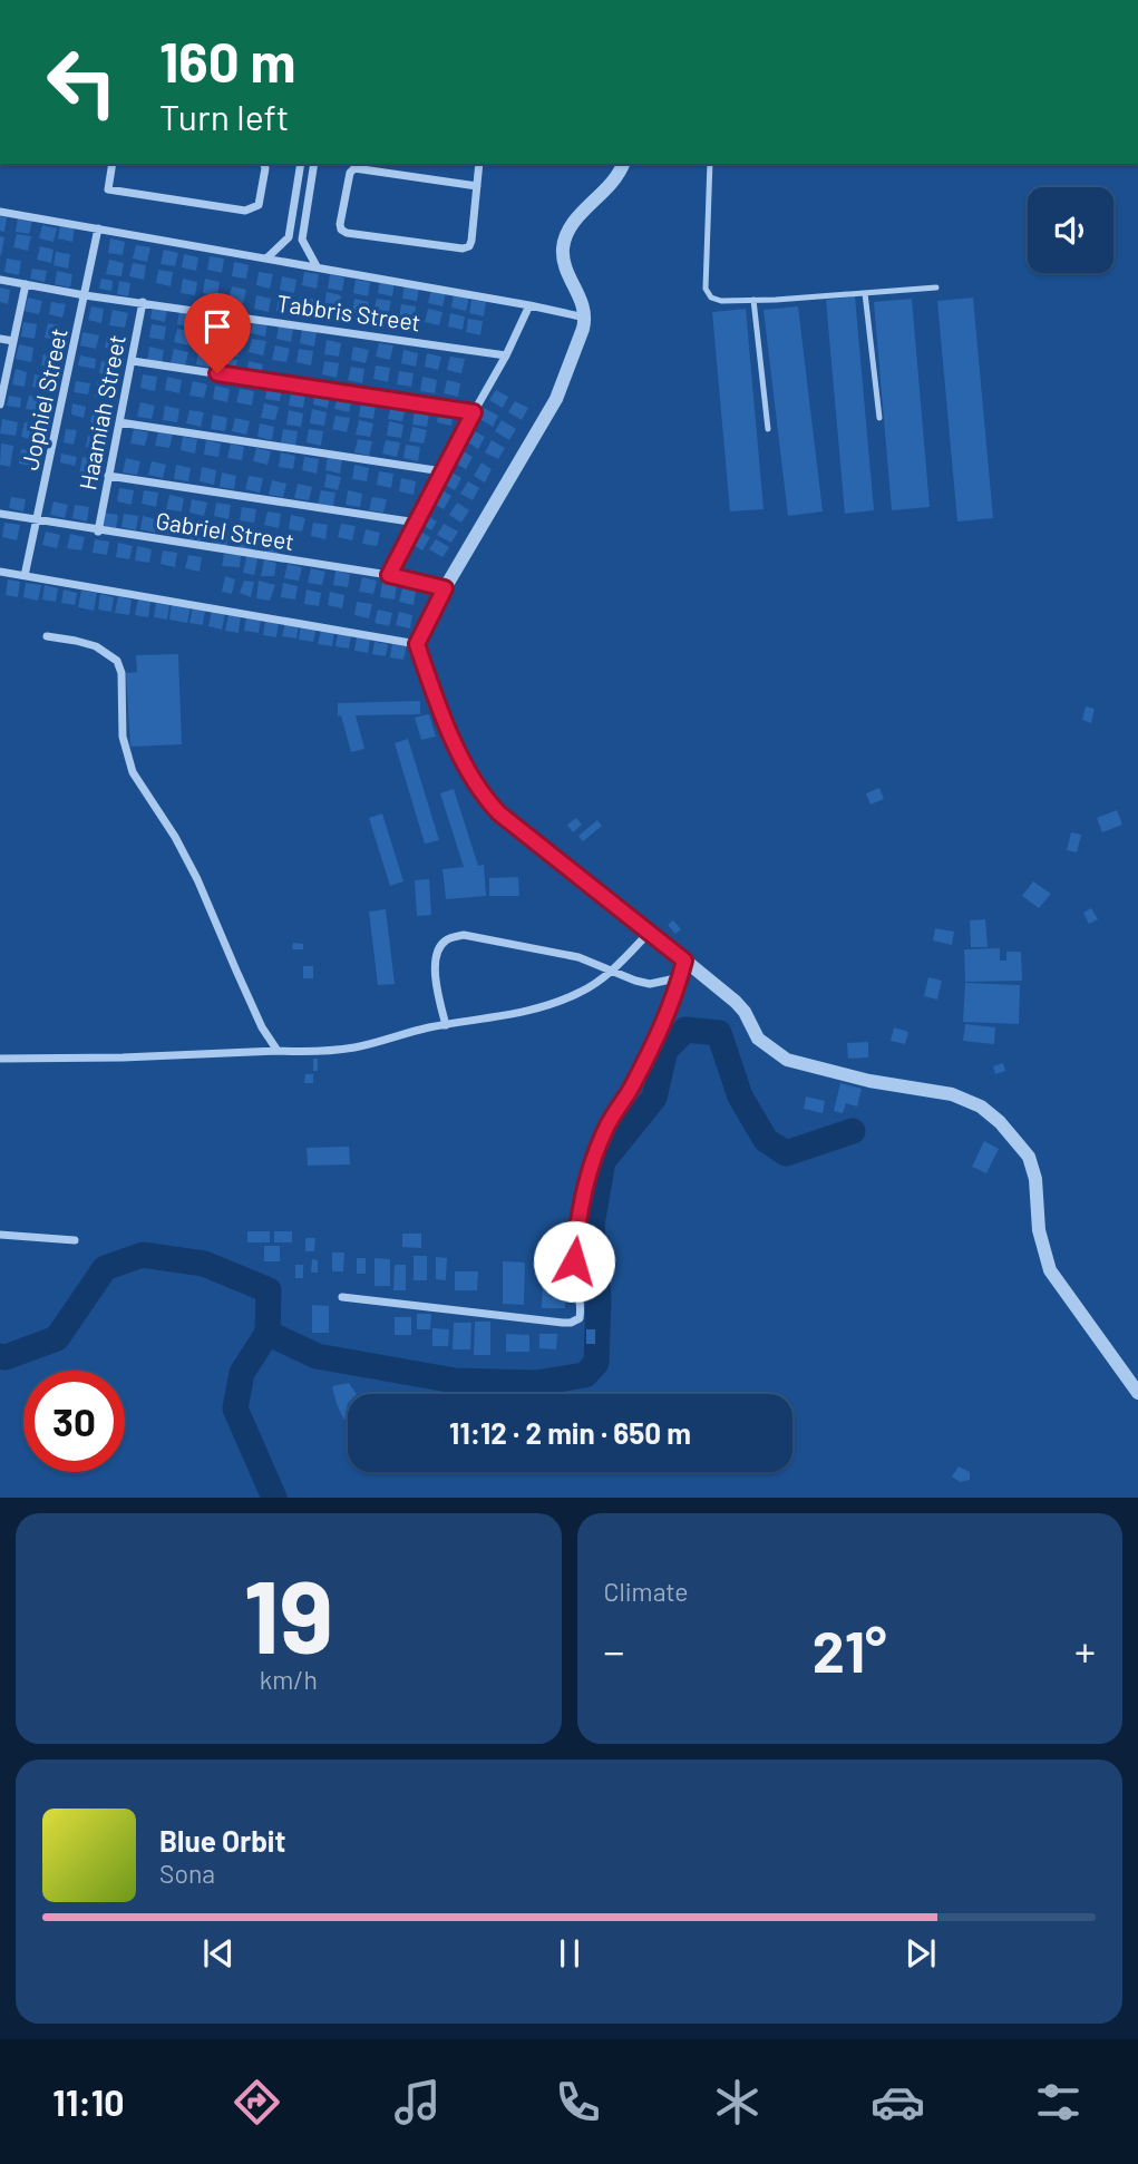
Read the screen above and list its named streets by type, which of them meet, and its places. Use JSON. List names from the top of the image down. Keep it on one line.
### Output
{"streets":{"street":["Tabbris Street","Jophiel Street","Haamiah Street","Gabriel Street"]},"crossings":[["Tabbris Street","Jophiel Street"],["Tabbris Street","Haamiah Street"],["Jophiel Street","Gabriel Street"],["Haamiah Street","Gabriel Street"]],"page":{"turn":["160 m","Turn left"],"limit":"30","trip":"11:12 · 2 min · 650 m","tile":[["19","km/h"],"Climate"],"heat":["−","21°","+"],"song":["Blue Orbit","Sona"],"tabs":"11:10"}}
